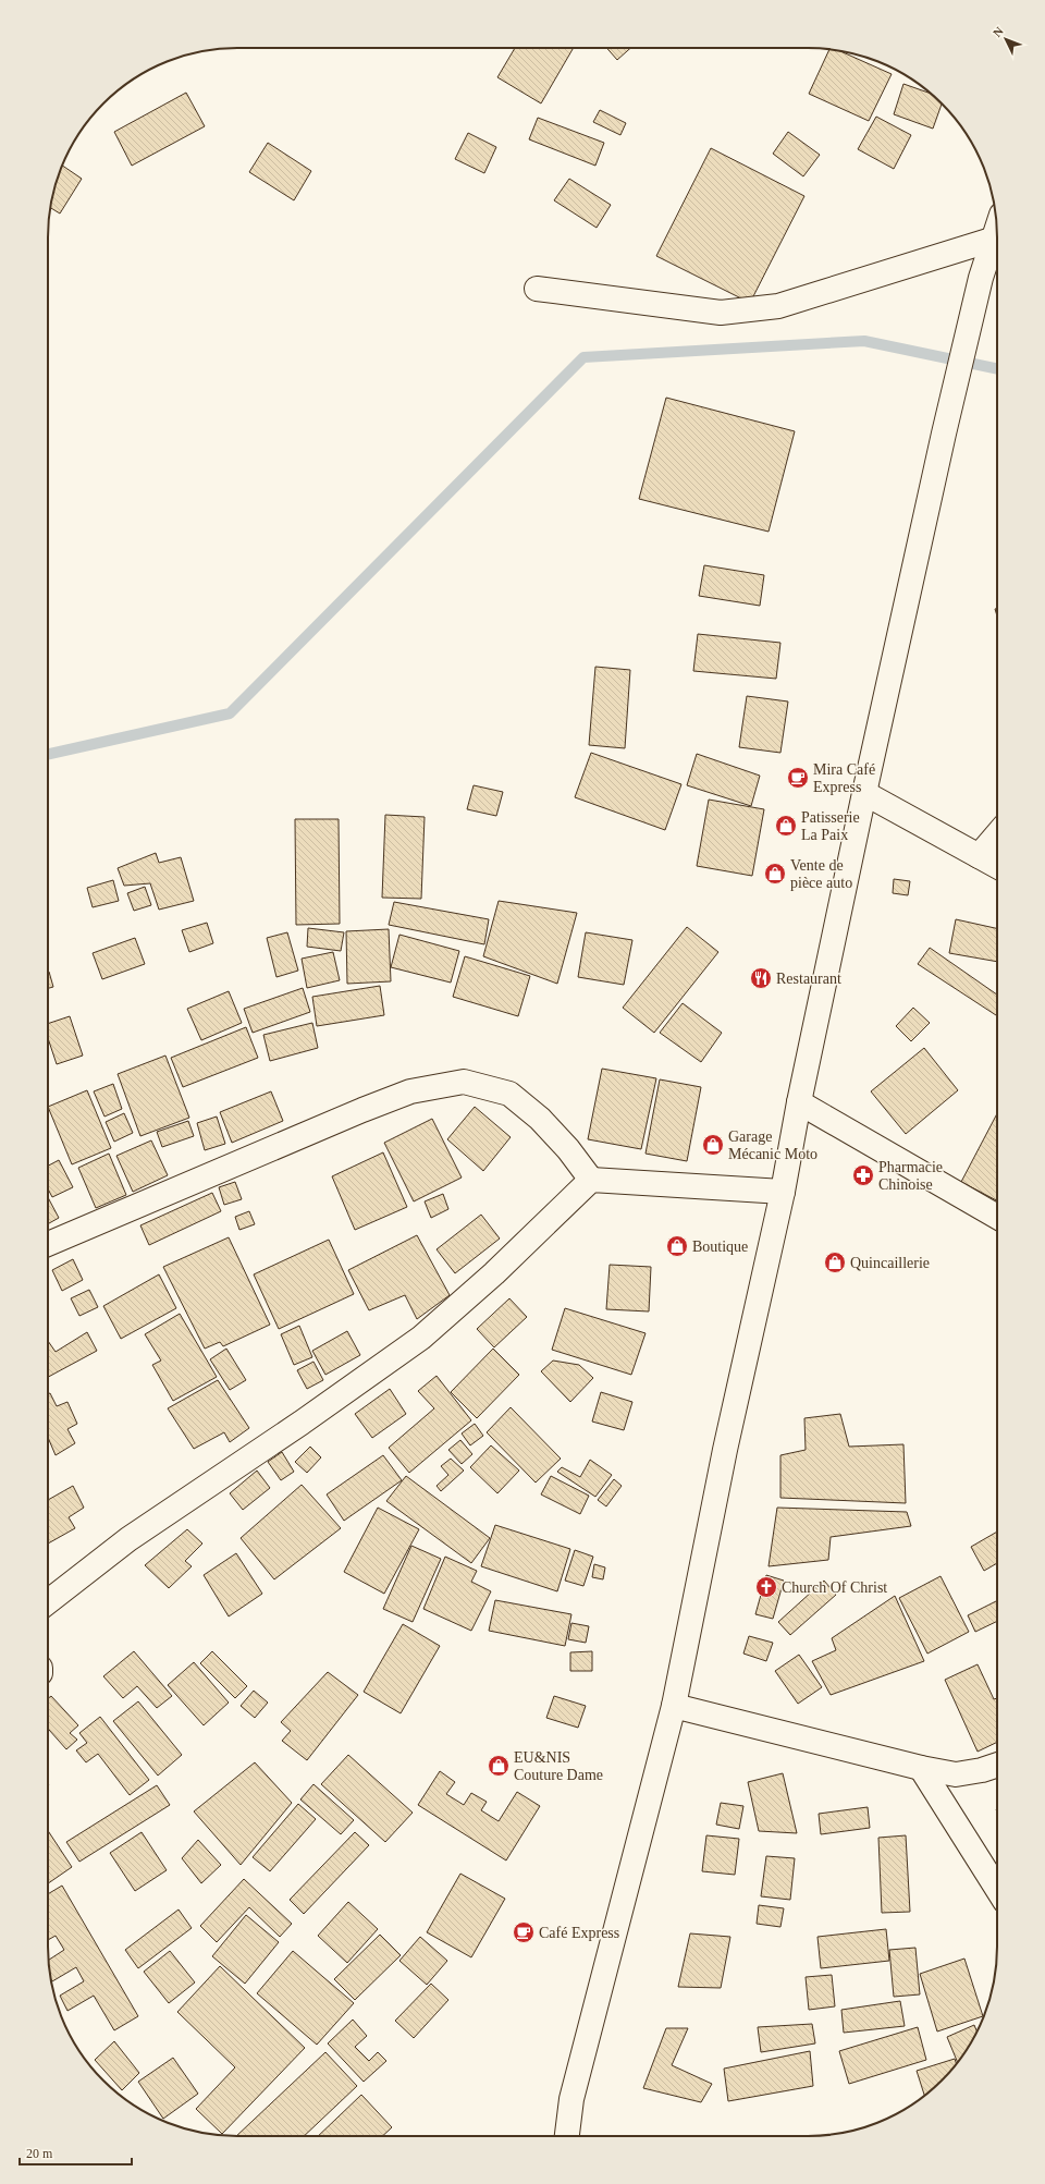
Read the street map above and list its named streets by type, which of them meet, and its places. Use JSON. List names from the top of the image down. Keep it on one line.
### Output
{"places":{"cafe":["Mira Café Express","Café Express"],"shop":["Patisserie La Paix","Vente de pièce auto","Garage Mécanic Moto","Boutique","Quincaillerie","EU&NIS Couture Dame"],"restaurant":["Restaurant"],"pharmacy":["Pharmacie Chinoise"],"church":["Church Of Christ"]},"scale_bar":"20 m","north":"top left"}
